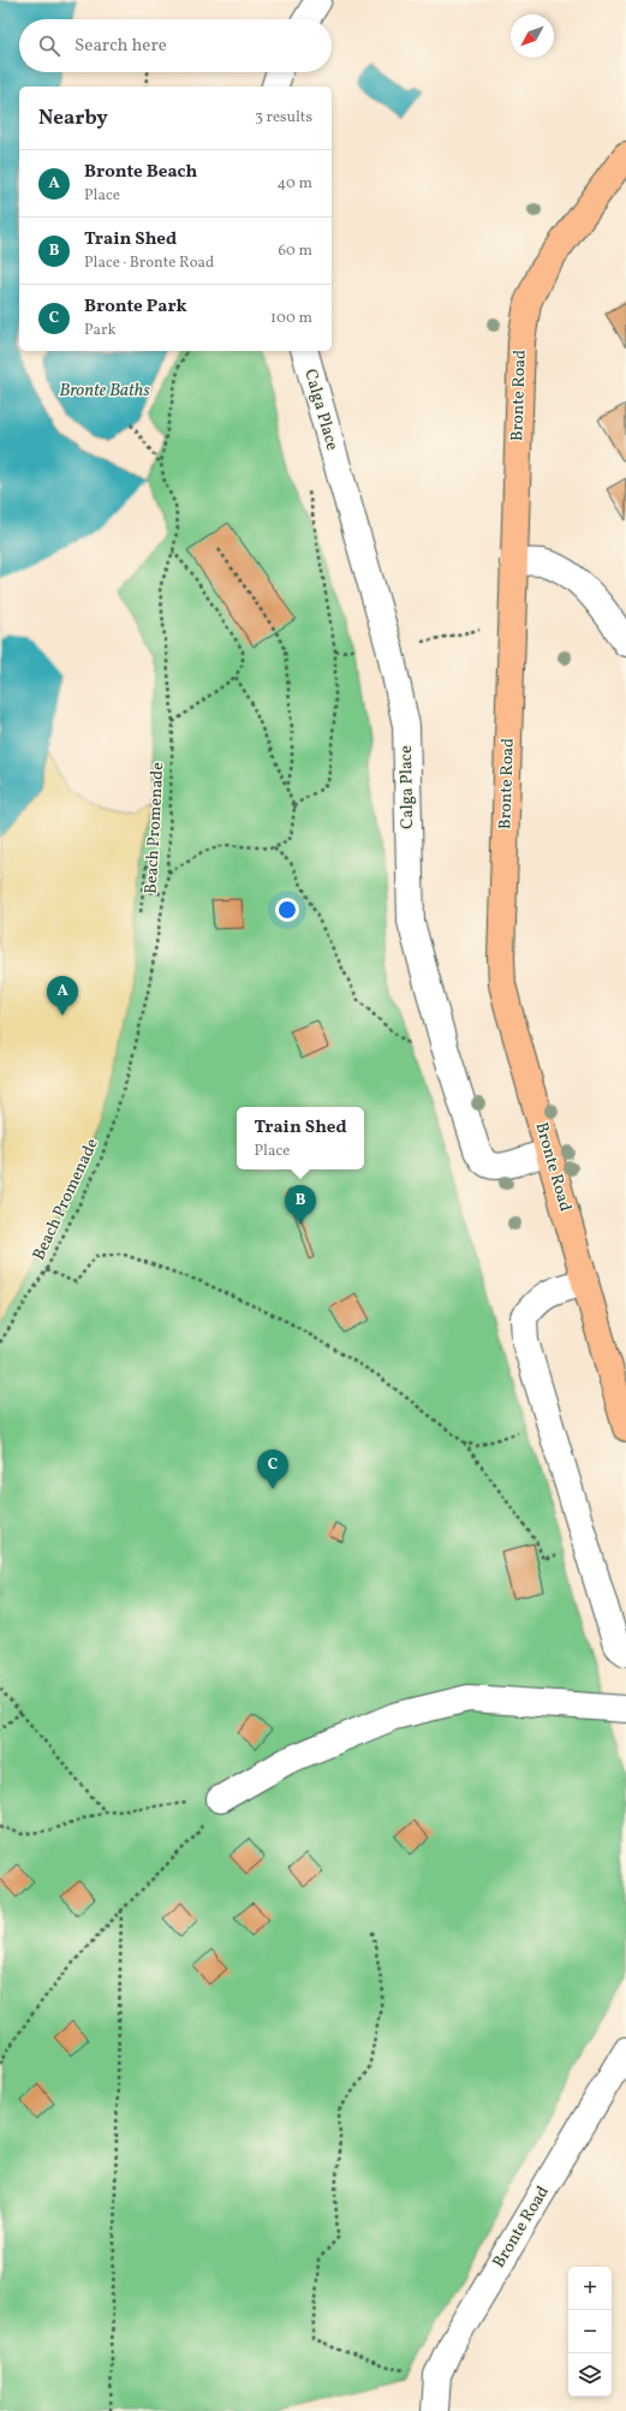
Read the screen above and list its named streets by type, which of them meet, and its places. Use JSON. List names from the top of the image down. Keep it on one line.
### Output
{"streets":{"main road":["Bronte Road"],"street":["Calga Place"],"path":["Beach Promenade"]},"crossings":[["Bronte Road","Calga Place"]],"water":["Bronte Baths"],"north":"bottom left","page":{"search":"Search here","heading":["Nearby","3 results"],"list":[{"mark":"A","name":"Bronte Beach","note":"Place","value":"40 m"},{"mark":"B","name":"Train Shed","note":"Place · Bronte Road","value":"60 m"},{"mark":"C","name":"Bronte Park","note":"Park","value":"100 m"}],"pins":["A","B","C"],"popup":["Train Shed","Place"],"map_buttons":["+","−"]}}
